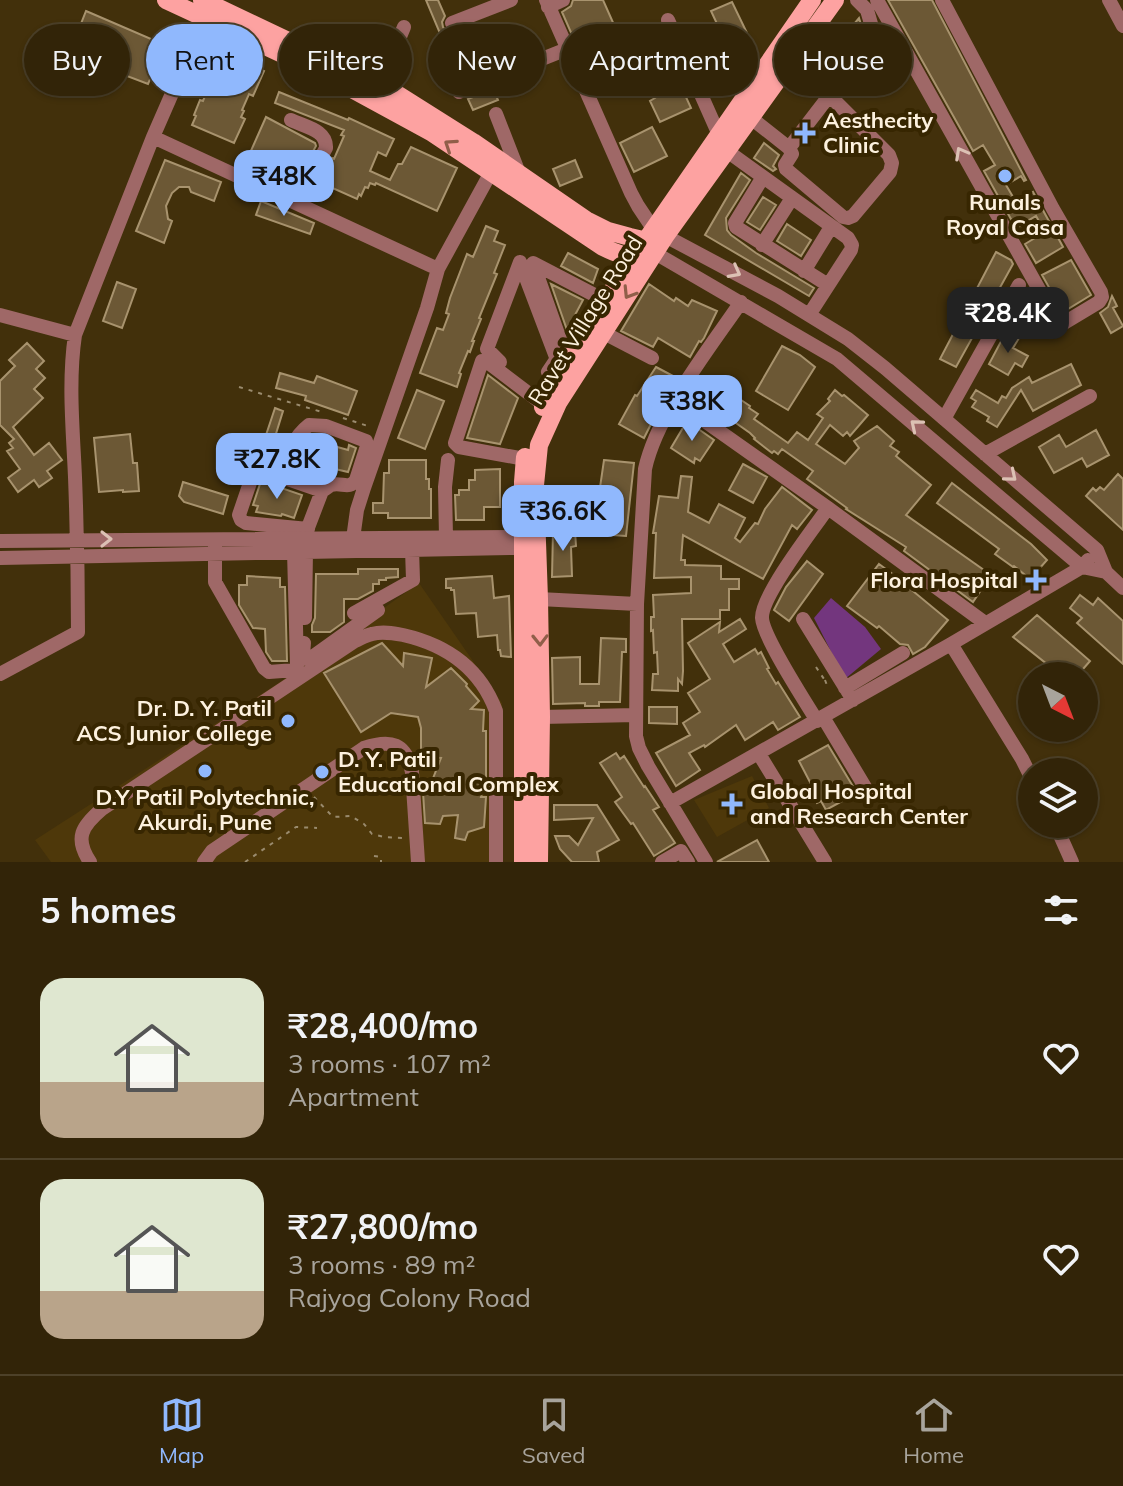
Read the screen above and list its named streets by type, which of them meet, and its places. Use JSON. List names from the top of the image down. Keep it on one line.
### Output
{"streets":{"main road":["Ravet Village Road"]},"places":{"health":["Aesthecity Clinic","Flora Hospital","Global Hospital and Research Center"],"other":["Runals Royal Casa","Dr. D. Y. Patil ACS Junior College","D.Y Patil Polytechnic, Akurdi, Pune","D. Y. Patil Educational Complex"]},"north":"bottom right","page":{"chip":["Buy","Rent","Filters","New","Apartment","House"],"price":["₹48K","₹28.4K","₹38K","₹27.8K","₹36.6K"],"heading":"5 homes","list":[{"name":"₹28,400/mo","note":"3 rooms · 107 m² · Apartment"},{"name":"₹27,800/mo","note":"3 rooms · 89 m² · Rajyog Colony Road"}],"tabs":["Map","Saved","Home"]}}
